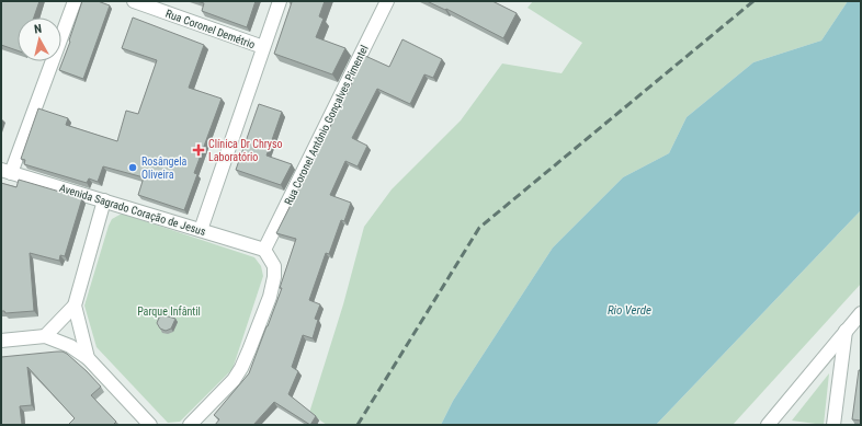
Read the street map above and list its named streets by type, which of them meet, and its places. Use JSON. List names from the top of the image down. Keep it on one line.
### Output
{"streets":{"street":["Rua Coronel Demétrio","Rua Coronel Antônio Gonçalves Pimentel","Avenida Sagrado Coração de Jesus"]},"crossings":[["Rua Coronel Antônio Gonçalves Pimentel","Avenida Sagrado Coração de Jesus"]],"water":["Rio Verde"],"parks":["Parque Infântil"],"places":{"health":["Clínica Dr Chryso Laboratório"],"other":["Rosângela Oliveira"]},"north":"top"}
